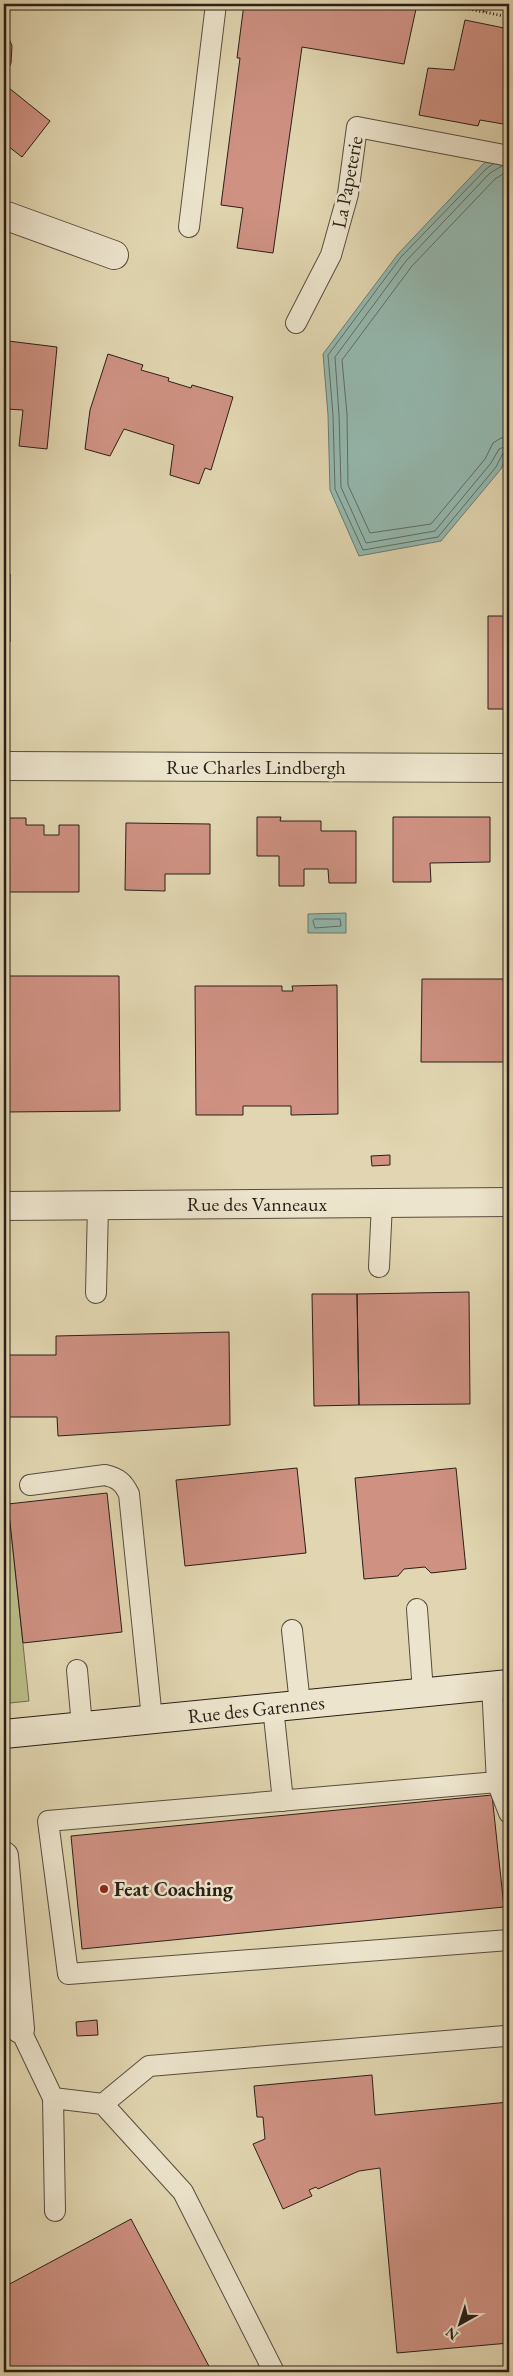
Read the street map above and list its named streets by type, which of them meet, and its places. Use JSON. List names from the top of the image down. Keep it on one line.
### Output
{"streets":{"street":["Rue Charles Lindbergh","Rue des Vanneaux","Rue des Garennes"],"lane":["La Papeterie"]},"places":["Feat Coaching"],"north":"bottom left"}
